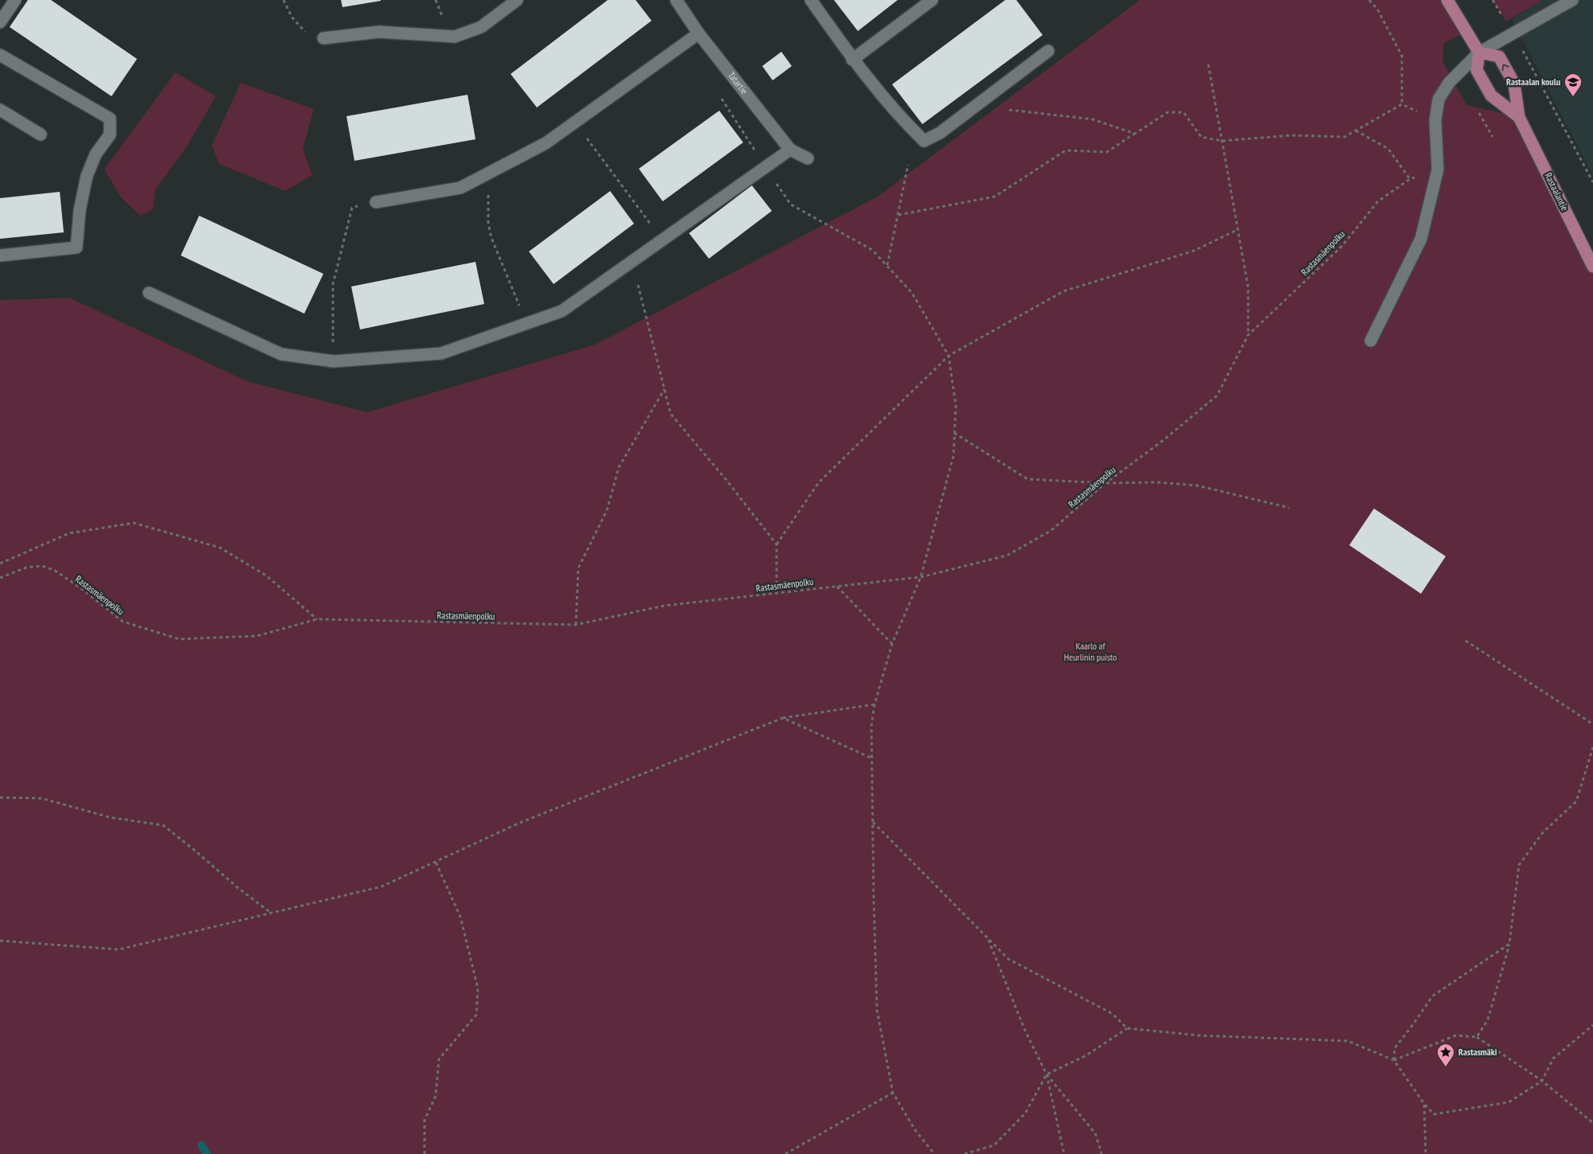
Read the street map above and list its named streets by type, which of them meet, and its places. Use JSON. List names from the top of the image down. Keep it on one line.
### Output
{"streets":{"main road":["Rastaalantie"],"street":["Tatartie"],"path":["Rastasmäenpolku"]},"parks":["Kaarlo af Heurlinin puisto"],"places":{"school or university":["Rastaalan koulu"],"place":["Rastasmäki"]}}
